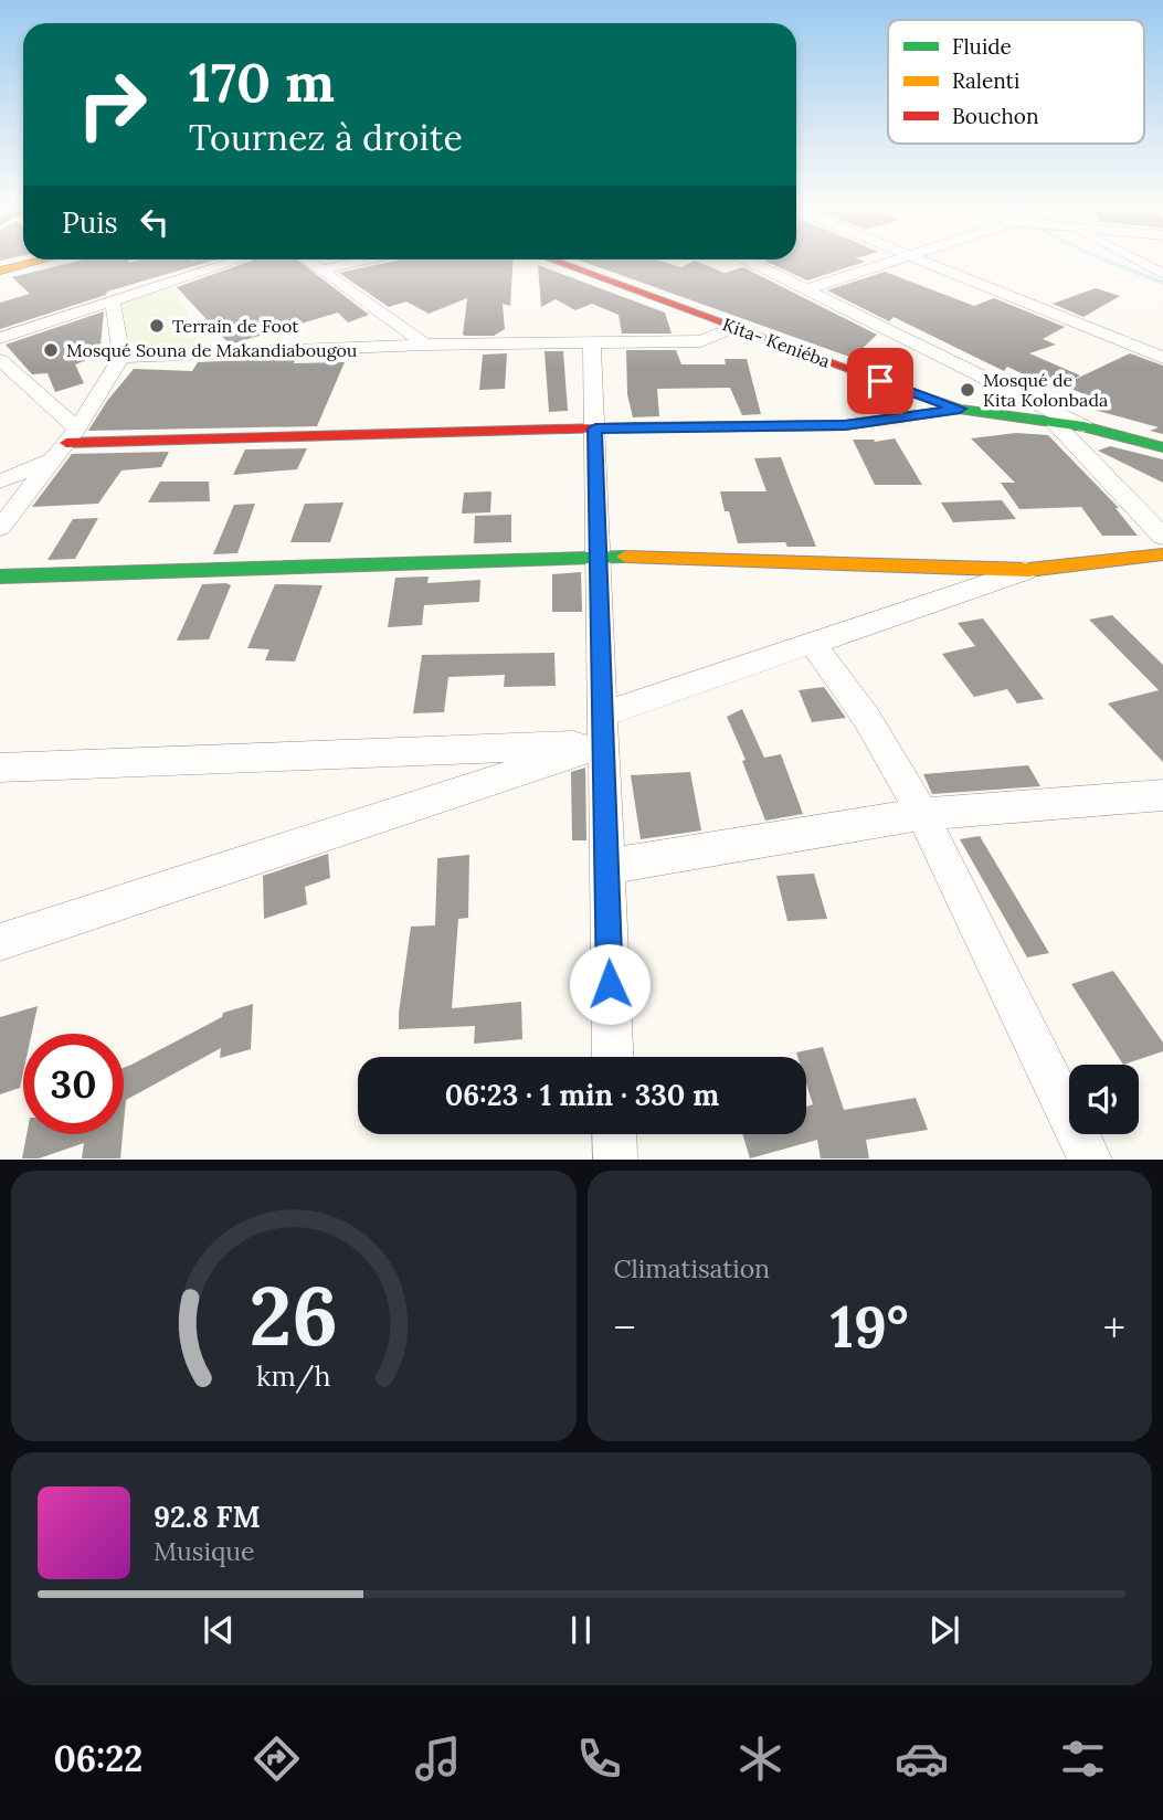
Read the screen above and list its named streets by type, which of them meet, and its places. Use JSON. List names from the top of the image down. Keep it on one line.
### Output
{"streets":{"street":["Kita- Keniéba"]},"places":["Terrain de Foot","Mosqué Souna de Makandiabougou","Mosqué de Kita Kolonbada"],"legend":["Fluide","Ralenti","Bouchon"],"page":{"turn":["170 m","Tournez à droite"],"then":"Puis","limit":"30","trip":"06:23 · 1 min · 330 m","tile":"Climatisation","heat":["−","19°","+"],"song":["92.8 FM","Musique"],"tabs":"06:22","gauge":["26","km/h"]}}
